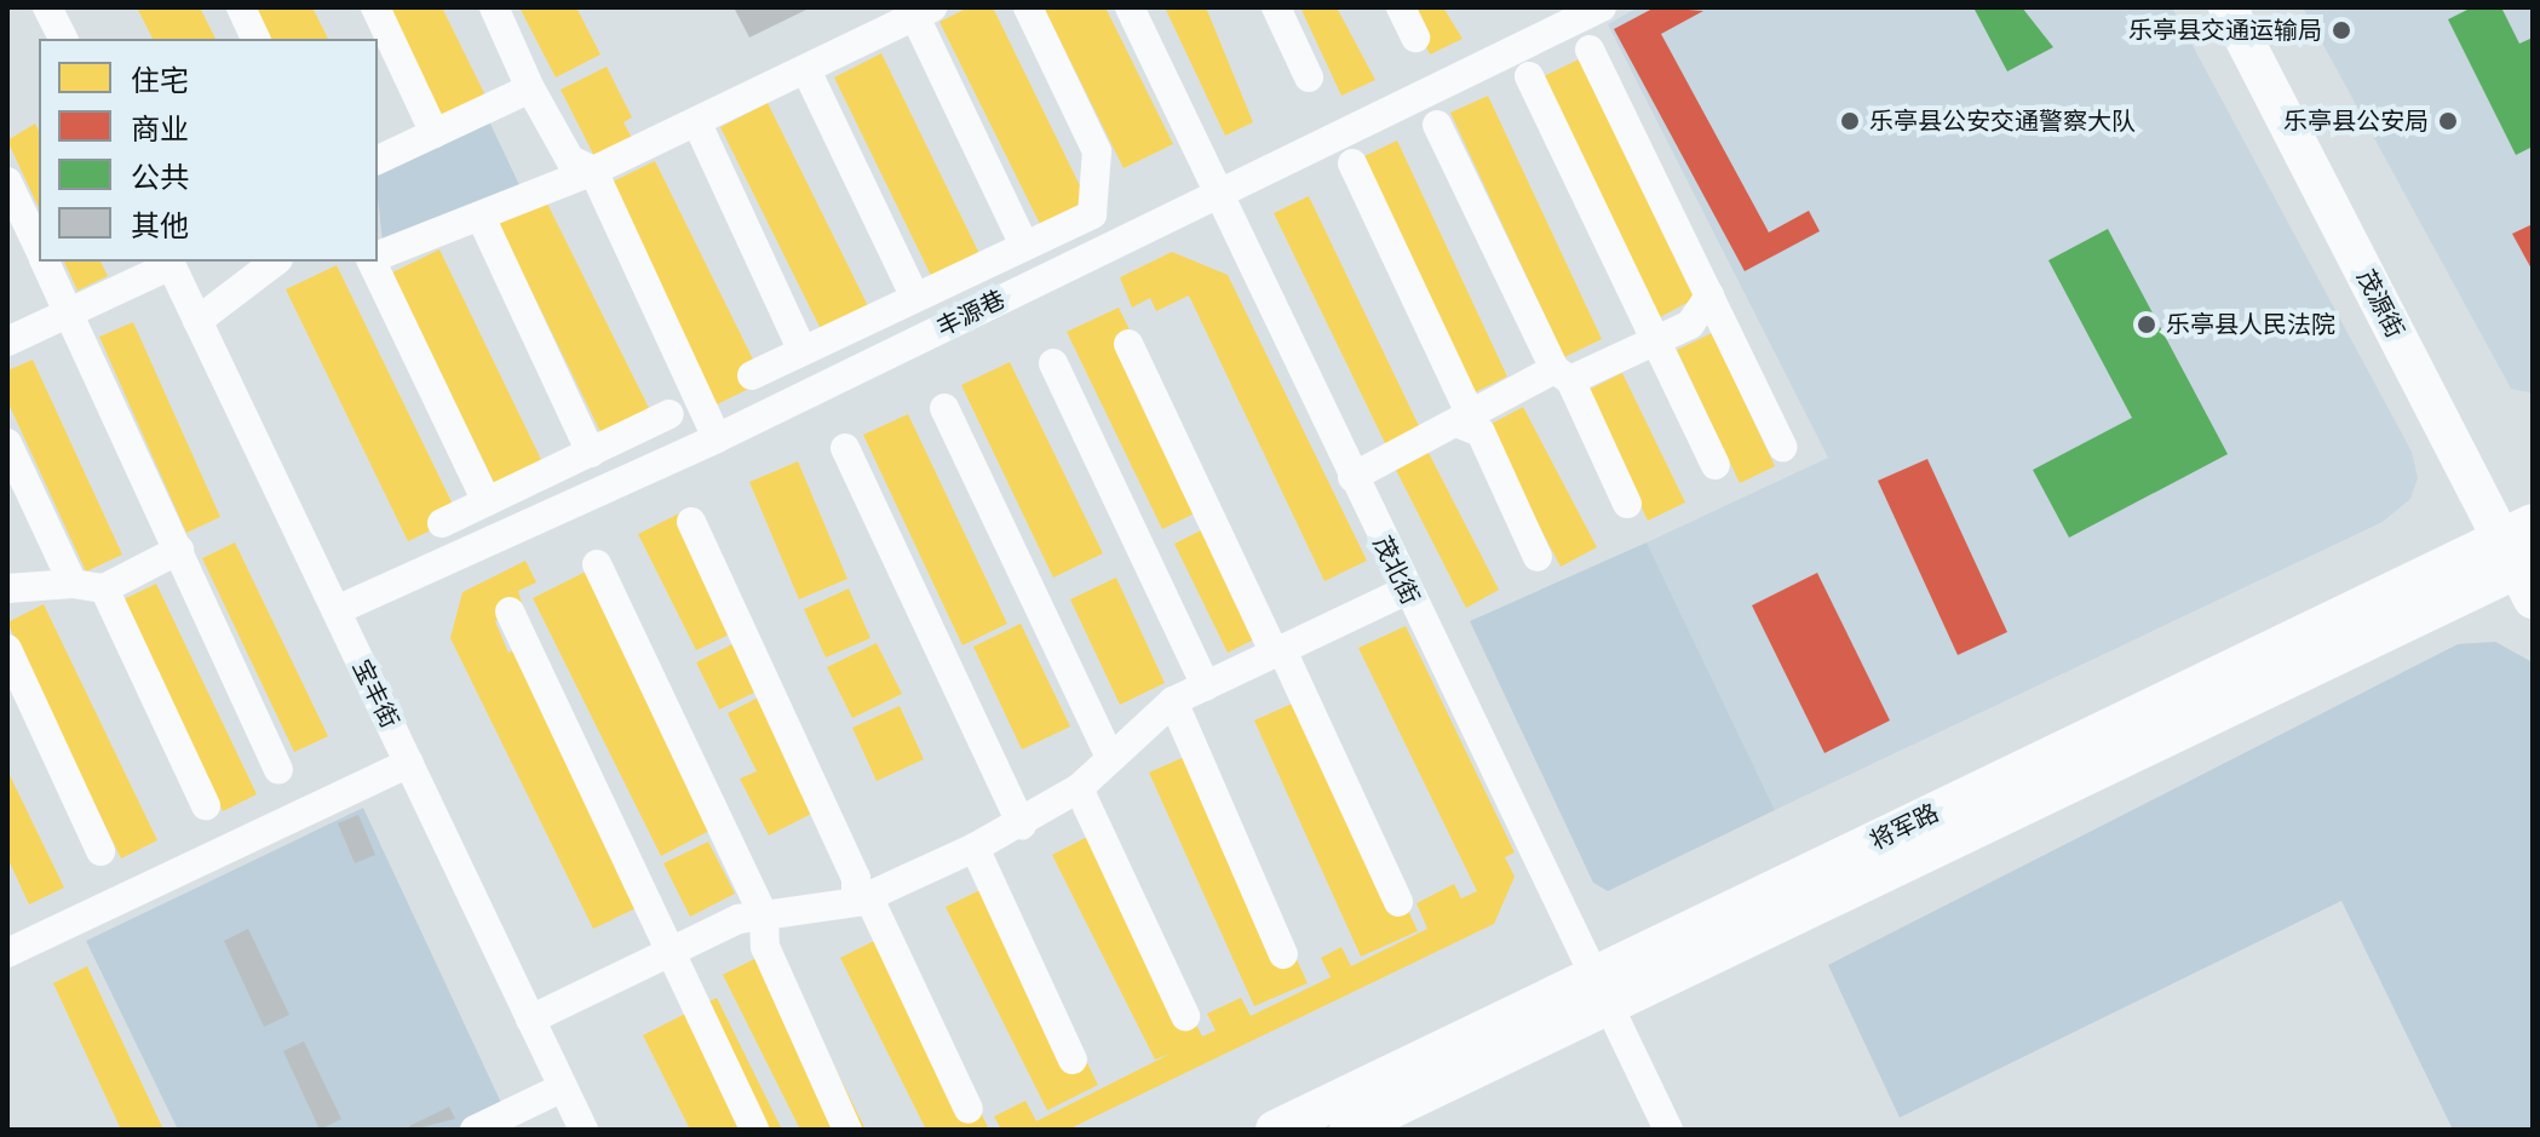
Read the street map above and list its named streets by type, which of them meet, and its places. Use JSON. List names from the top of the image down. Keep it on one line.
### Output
{"streets":{"main road":["茂源街","将军路"],"street":["丰源巷","茂北街","宝丰街"]},"crossings":[["茂源街","将军路"],["丰源巷","茂北街"],["丰源巷","宝丰街"],["茂北街","将军路"]],"places":["乐亭县交通运输局","乐亭县公安交通警察大队","乐亭县公安局","乐亭县人民法院"],"legend":["住宅","商业","公共","其他"]}
